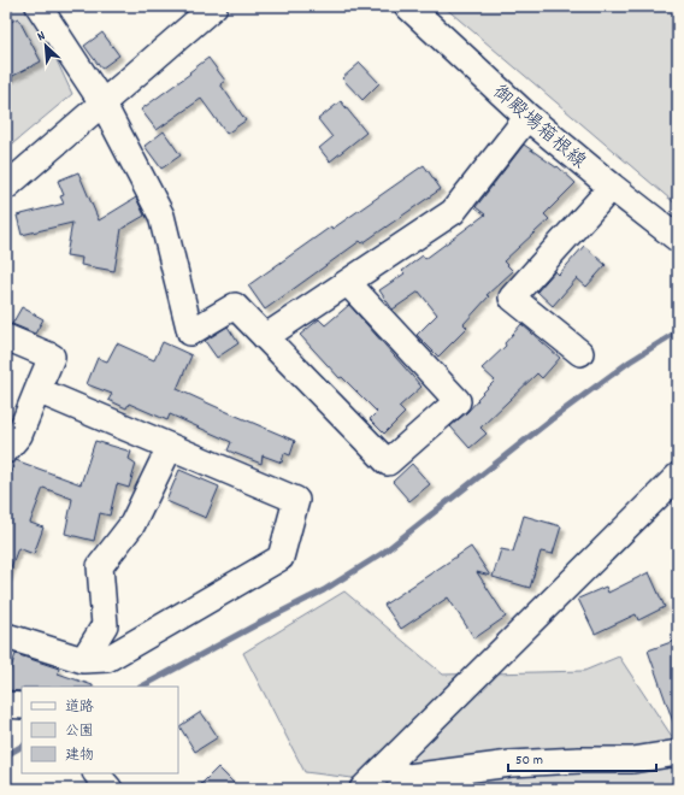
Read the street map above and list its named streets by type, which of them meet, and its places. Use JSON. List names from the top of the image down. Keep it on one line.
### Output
{"streets":{"main road":["御殿場箱根線"]},"legend":["道路","公園","建物"],"scale_bar":"50 m","north":"top left"}
